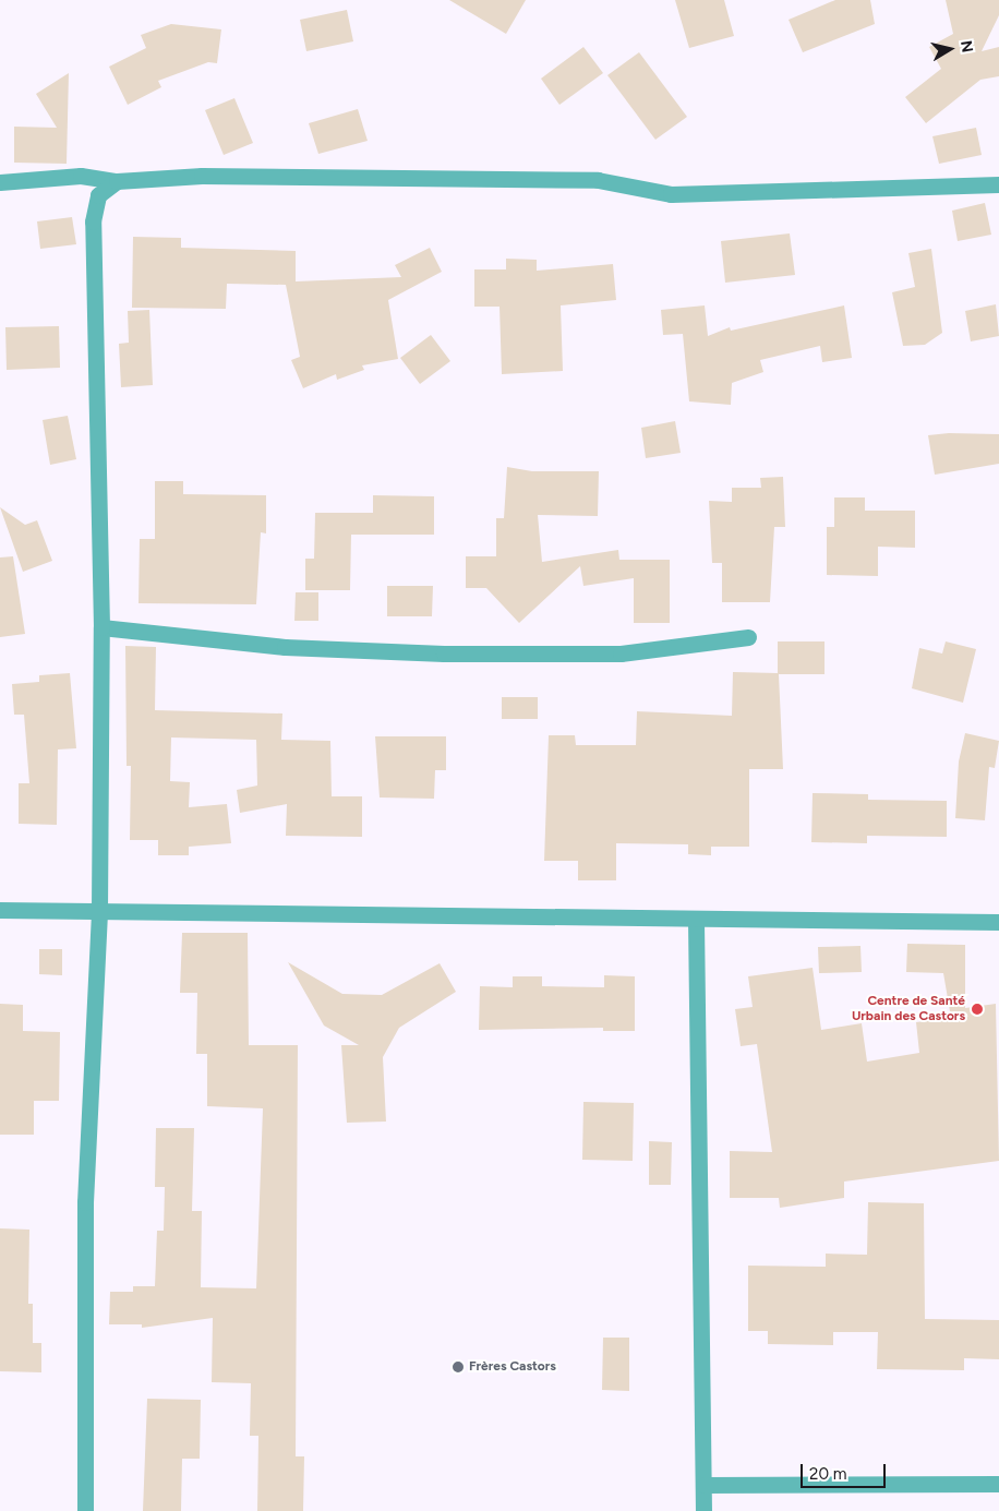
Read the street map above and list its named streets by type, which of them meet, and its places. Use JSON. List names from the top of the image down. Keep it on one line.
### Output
{"places":["Centre de Santé Urbain des Castors","Frères Castors"],"scale_bar":"20 m","north":"right"}
